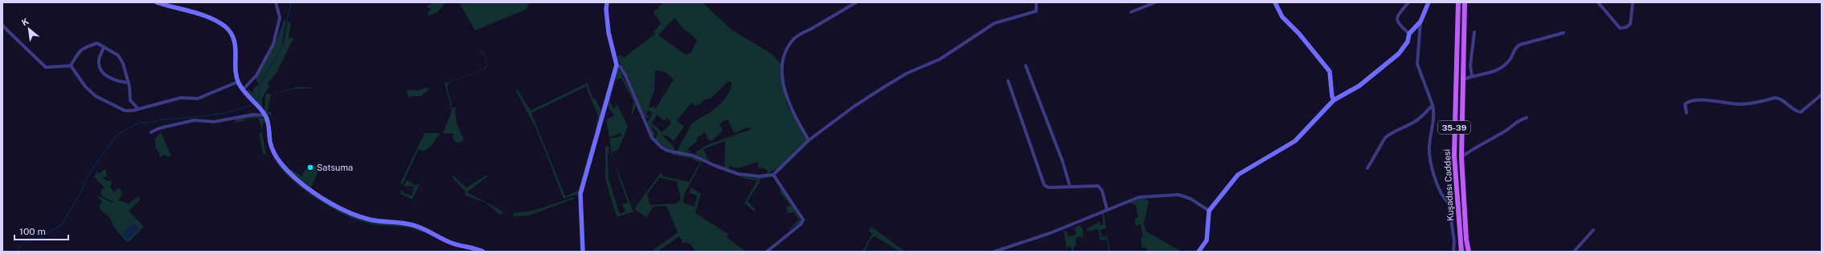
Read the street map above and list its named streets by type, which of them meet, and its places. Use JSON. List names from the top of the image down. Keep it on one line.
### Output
{"streets":{"main road":["35-39","Kuşadası Caddesi"]},"places":["Satsuma"],"scale_bar":"100 m","north":"top left"}
